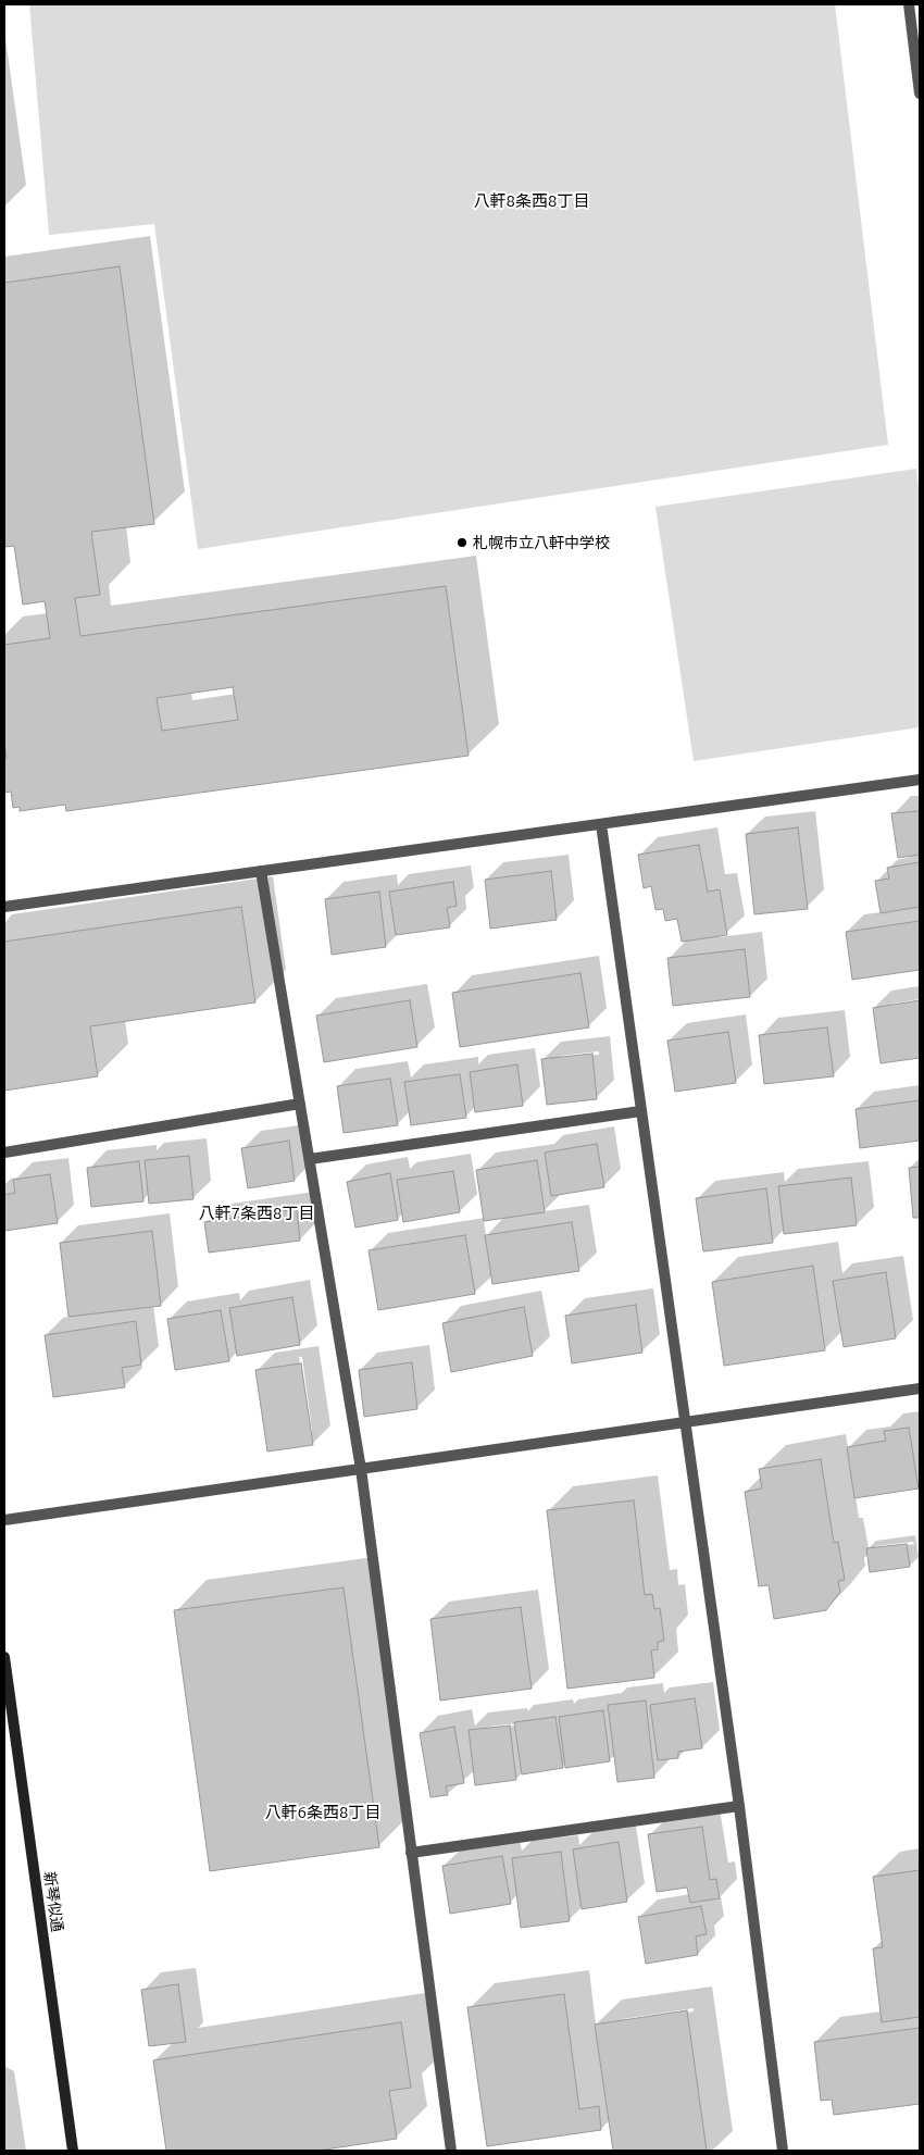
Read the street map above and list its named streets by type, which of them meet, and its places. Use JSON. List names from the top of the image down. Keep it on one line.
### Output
{"streets":{"street":["新琴似通"]},"districts":["八軒8条西8丁目","八軒7条西8丁目","八軒6条西8丁目"],"places":["札幌市立八軒中学校"]}
